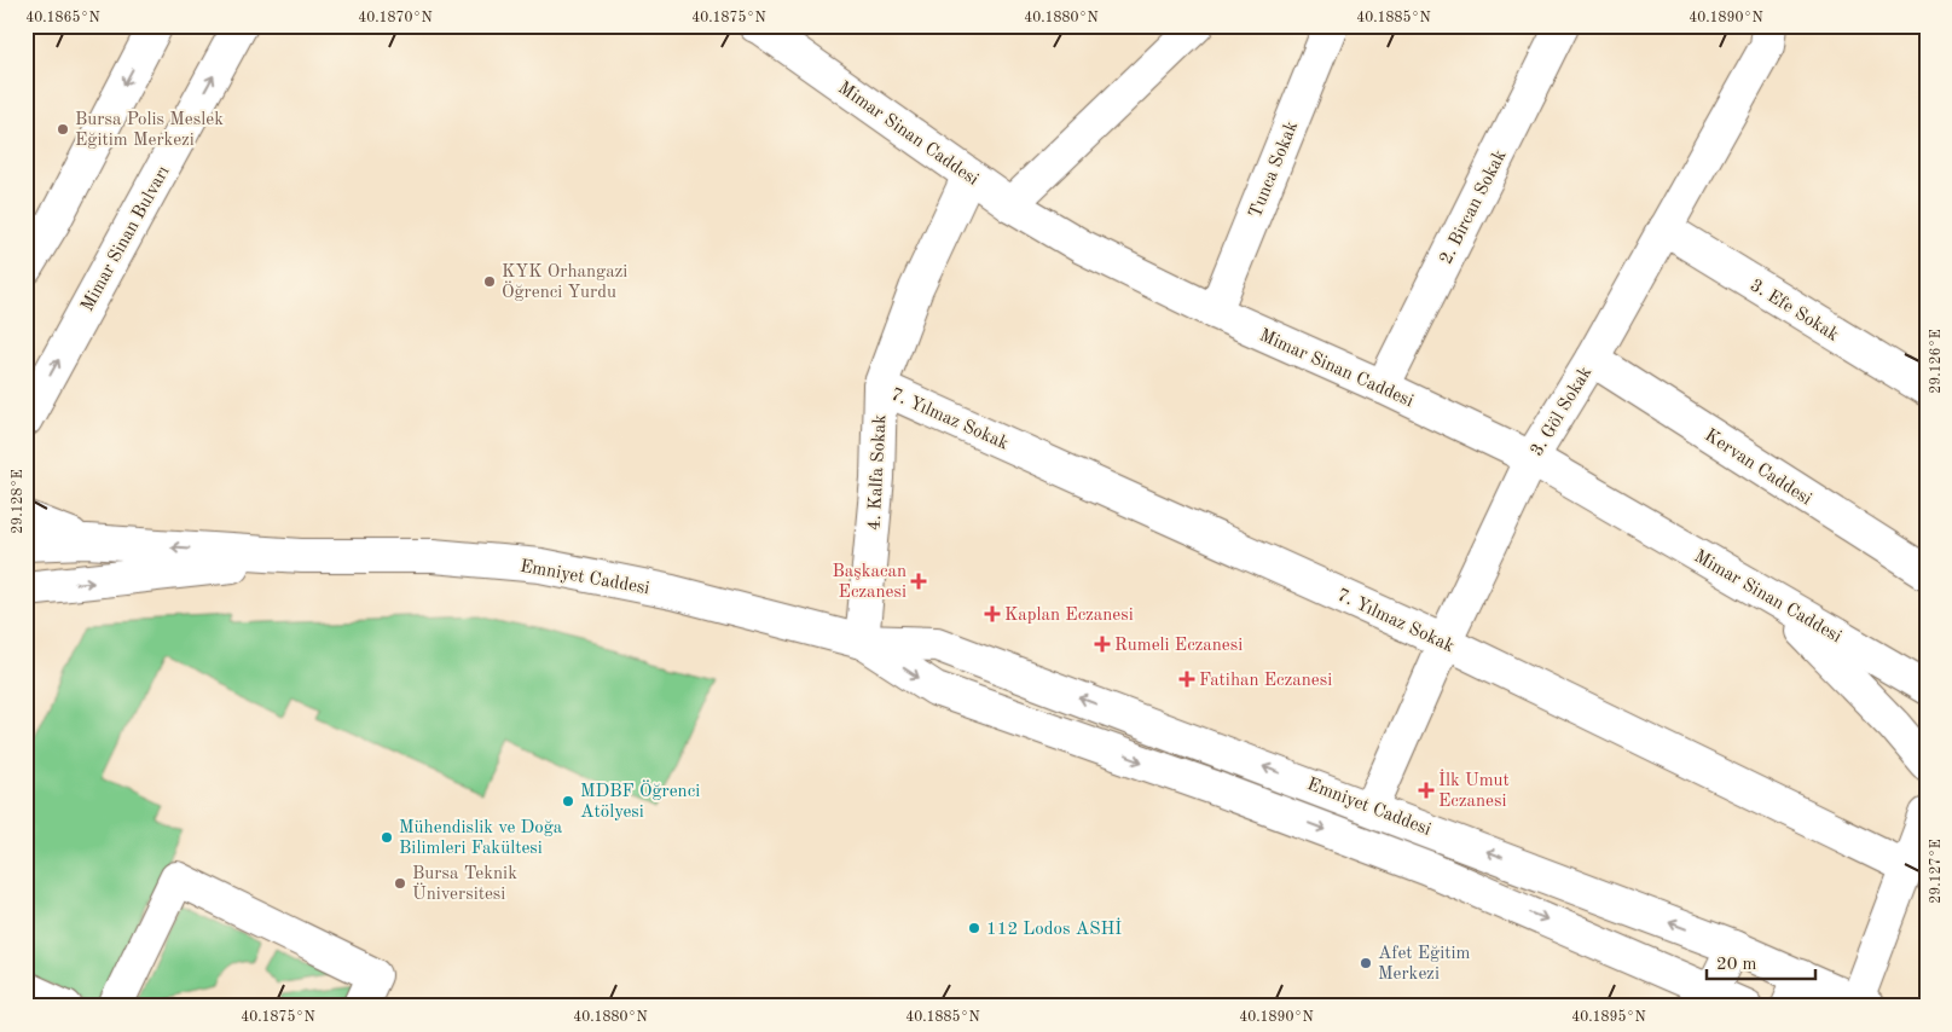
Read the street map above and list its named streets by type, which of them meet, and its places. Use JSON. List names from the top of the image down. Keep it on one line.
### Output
{"streets":{"street":["Mimar Sinan Caddesi","Tunca Sokak","2. Bircan Sokak","Mimar Sinan Bulvarı","3. Efe Sokak","3. Göl Sokak","7. Yılmaz Sokak","Kervan Caddesi","4. Kalfa Sokak","Emniyet Caddesi"]},"crossings":[["Mimar Sinan Caddesi","Tunca Sokak"],["Mimar Sinan Caddesi","2. Bircan Sokak"],["Mimar Sinan Caddesi","3. Göl Sokak"],["Mimar Sinan Caddesi","4. Kalfa Sokak"],["3. Efe Sokak","3. Göl Sokak"],["3. Göl Sokak","7. Yılmaz Sokak"],["3. Göl Sokak","Kervan Caddesi"],["3. Göl Sokak","Emniyet Caddesi"],["7. Yılmaz Sokak","4. Kalfa Sokak"],["4. Kalfa Sokak","Emniyet Caddesi"]],"places":{"other":["Bursa Polis Meslek Eğitim Merkezi","KYK Orhangazi Öğrenci Yurdu","MDBF Öğrenci Atölyesi","Mühendislik ve Doğa Bilimleri Fakültesi","Bursa Teknik Üniversitesi","112 Lodos ASHİ","Afet Eğitim Merkezi"],"health":["Başkacan Eczanesi","Kaplan Eczanesi","Rumeli Eczanesi","Fatihan Eczanesi","İlk Umut Eczanesi"]},"scale_bar":"20 m","coordinates":["40.1865°N","40.1870°N","40.1875°N","40.1880°N","40.1885°N","40.1890°N","29.126°E","29.128°E","29.127°E","40.1895°N"]}
